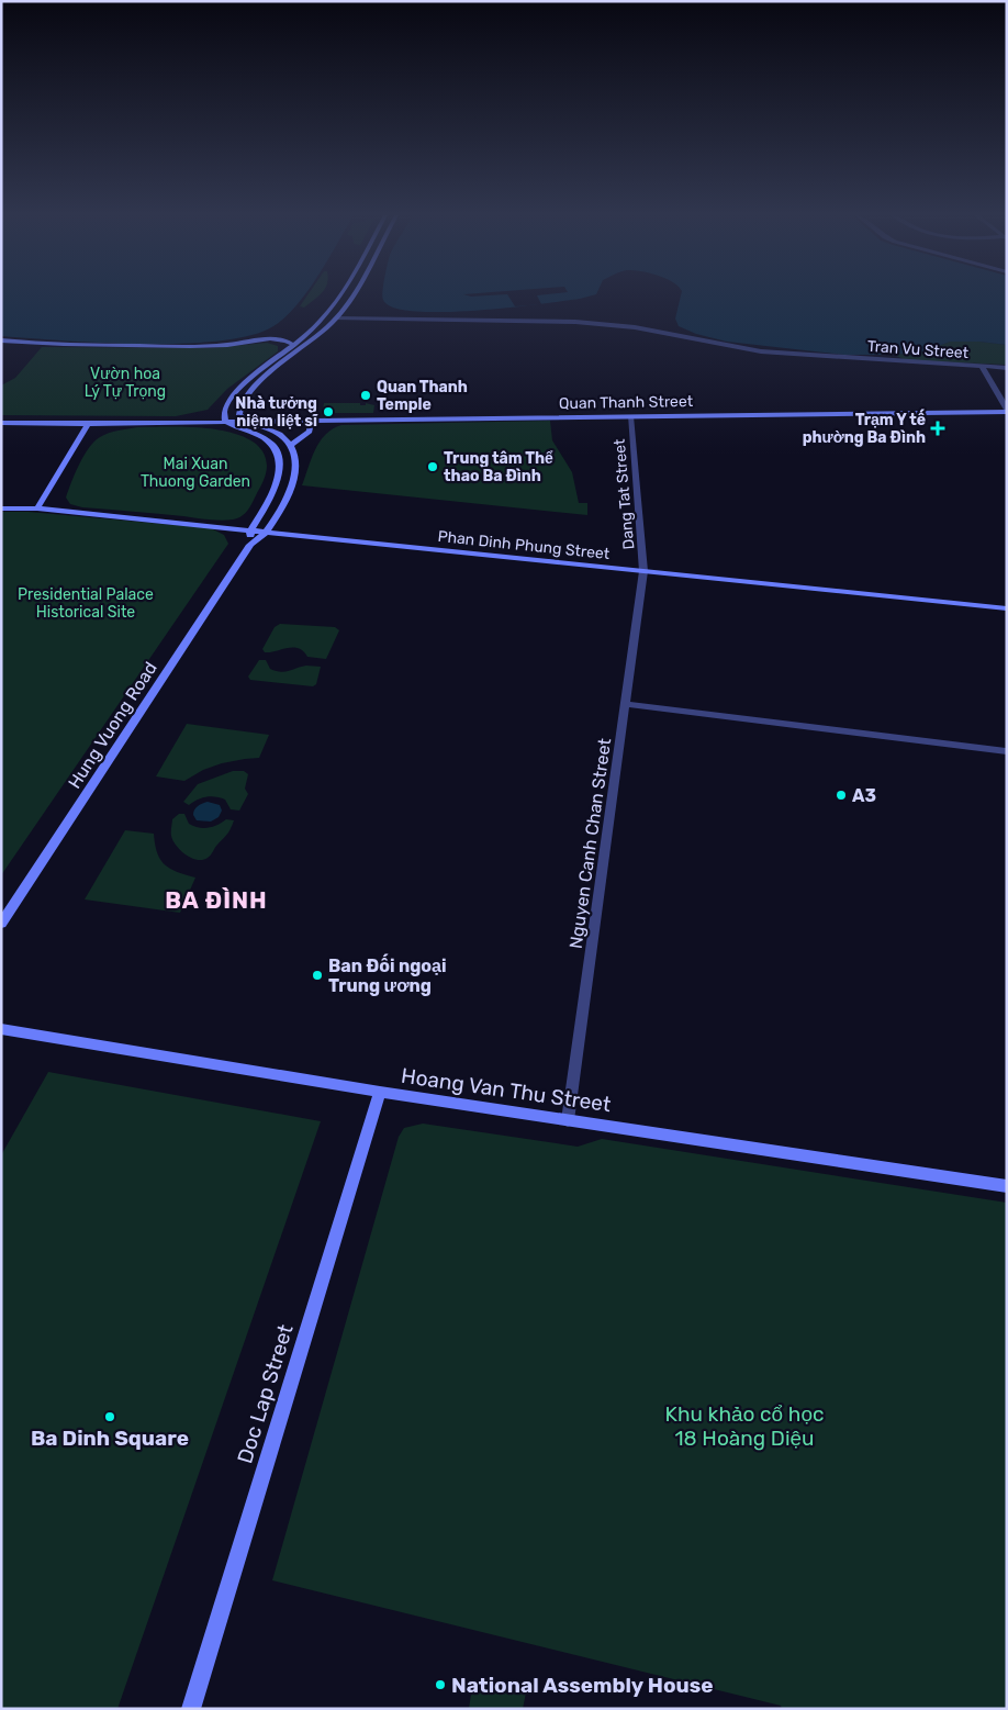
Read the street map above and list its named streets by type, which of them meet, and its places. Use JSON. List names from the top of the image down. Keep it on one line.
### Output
{"streets":{"main road":["Quan Thanh Street","Phan Dinh Phung Street","Hung Vuong Road","Hoang Van Thu Street","Doc Lap Street"],"street":["Tran Vu Street","Dang Tat Street","Nguyen Canh Chan Street"]},"crossings":[["Quan Thanh Street","Dang Tat Street"],["Dang Tat Street","Phan Dinh Phung Street"],["Dang Tat Street","Nguyen Canh Chan Street"],["Phan Dinh Phung Street","Hung Vuong Road"],["Phan Dinh Phung Street","Nguyen Canh Chan Street"],["Nguyen Canh Chan Street","Hoang Van Thu Street"],["Hoang Van Thu Street","Doc Lap Street"]],"districts":["BA ĐÌNH"],"parks":["Vườn hoa Lý Tự Trọng","Mai Xuan Thuong Garden","Presidential Palace Historical Site","Khu khảo cổ học 18 Hoàng Diệu"],"places":{"other":["Quan Thanh Temple","Nhà tưởng niệm liệt sĩ","Trung tâm Thể thao Ba Đình","A3","Ban Đối ngoại Trung ương","Ba Dinh Square","National Assembly House"],"health":["Trạm Y tế phường Ba Đình"]}}
